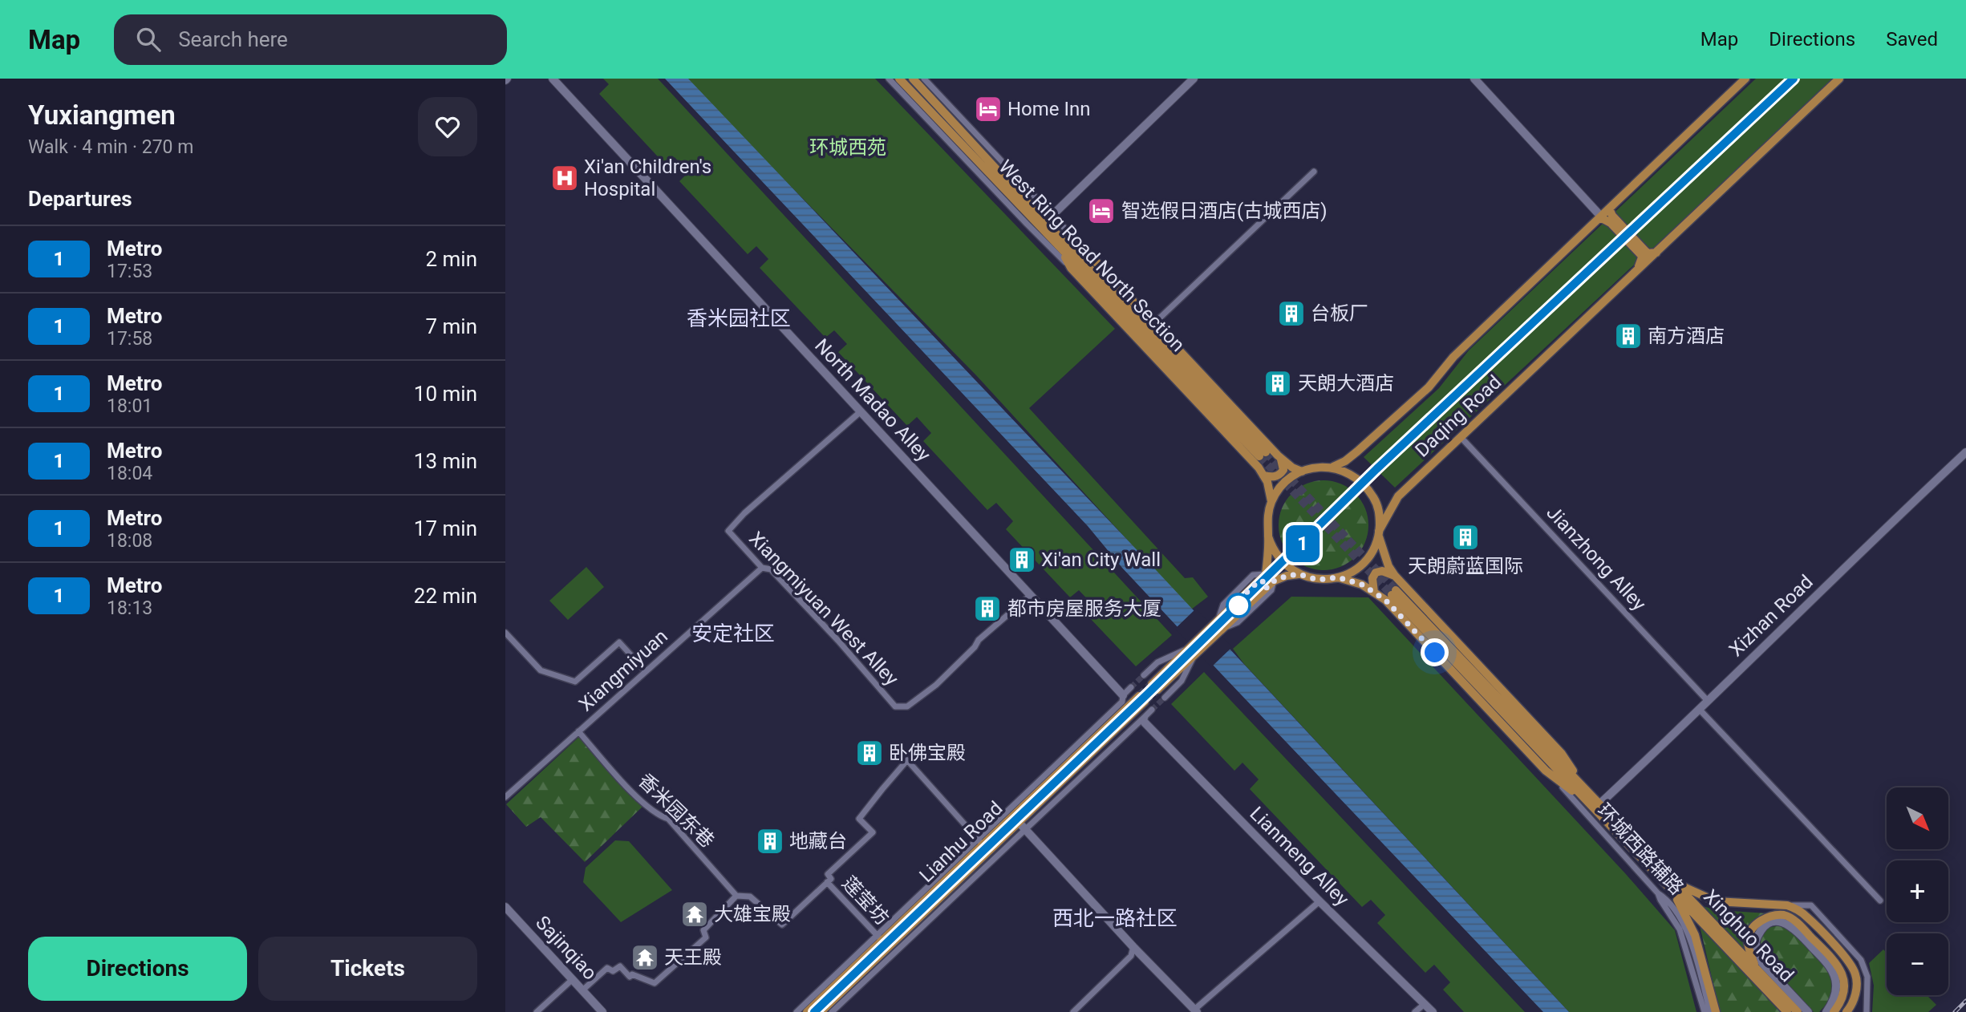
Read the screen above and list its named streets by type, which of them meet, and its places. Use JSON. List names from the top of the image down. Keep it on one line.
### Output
{"streets":{"main road":["West Ring Road North Section","Daqing Road","Lianhu Road","Xinghuo Road"],"street":["North Madao Alley","Jianzhong Alley","Xiangmiyuan West Alley","Xizhan Road","Xiangmiyuan","香米园东巷","环城西路辅路","Lianmeng Alley","莲莹坊","Sajinqiao"]},"crossings":[["North Madao Alley","Xiangmiyuan West Alley"],["Daqing Road","Jianzhong Alley"],["Jianzhong Alley","Xizhan Road"],["Xiangmiyuan West Alley","Xiangmiyuan"],["Xiangmiyuan","香米园东巷"],["香米园东巷","莲莹坊"],["Lianhu Road","莲莹坊"]],"districts":["香米园社区","安定社区","西北一路社区"],"parks":["环城西苑"],"places":{"hotel":["Home Inn","智选假日酒店(古城西店)"],"hospital":["Xi'an Children's Hospital"],"building":["台板厂","南方酒店","天朗大酒店","天朗蔚蓝国际","Xi'an City Wall","都市房屋服务大厦","卧佛宝殿","地藏台"],"temple":["大雄宝殿","天王殿"]},"lines":["metro line 1"],"north":"bottom right","page":{"header":"Map","search":"Search here","nav":["Map","Directions","Saved"],"heading":[["Yuxiangmen","Walk · 4 min · 270 m"],"Departures"],"on_map":"1","list":[{"mark":"1","name":"Metro","note":"17:53","value":"2 min"},{"mark":"1","name":"Metro","note":"17:58","value":"7 min"},{"mark":"1","name":"Metro","note":"18:01","value":"10 min"},{"mark":"1","name":"Metro","note":"18:04","value":"13 min"},{"mark":"1","name":"Metro","note":"18:08","value":"17 min"},{"mark":"1","name":"Metro","note":"18:13","value":"22 min"}],"map_buttons":["+","−"],"buttons":["Directions","Tickets"]}}
